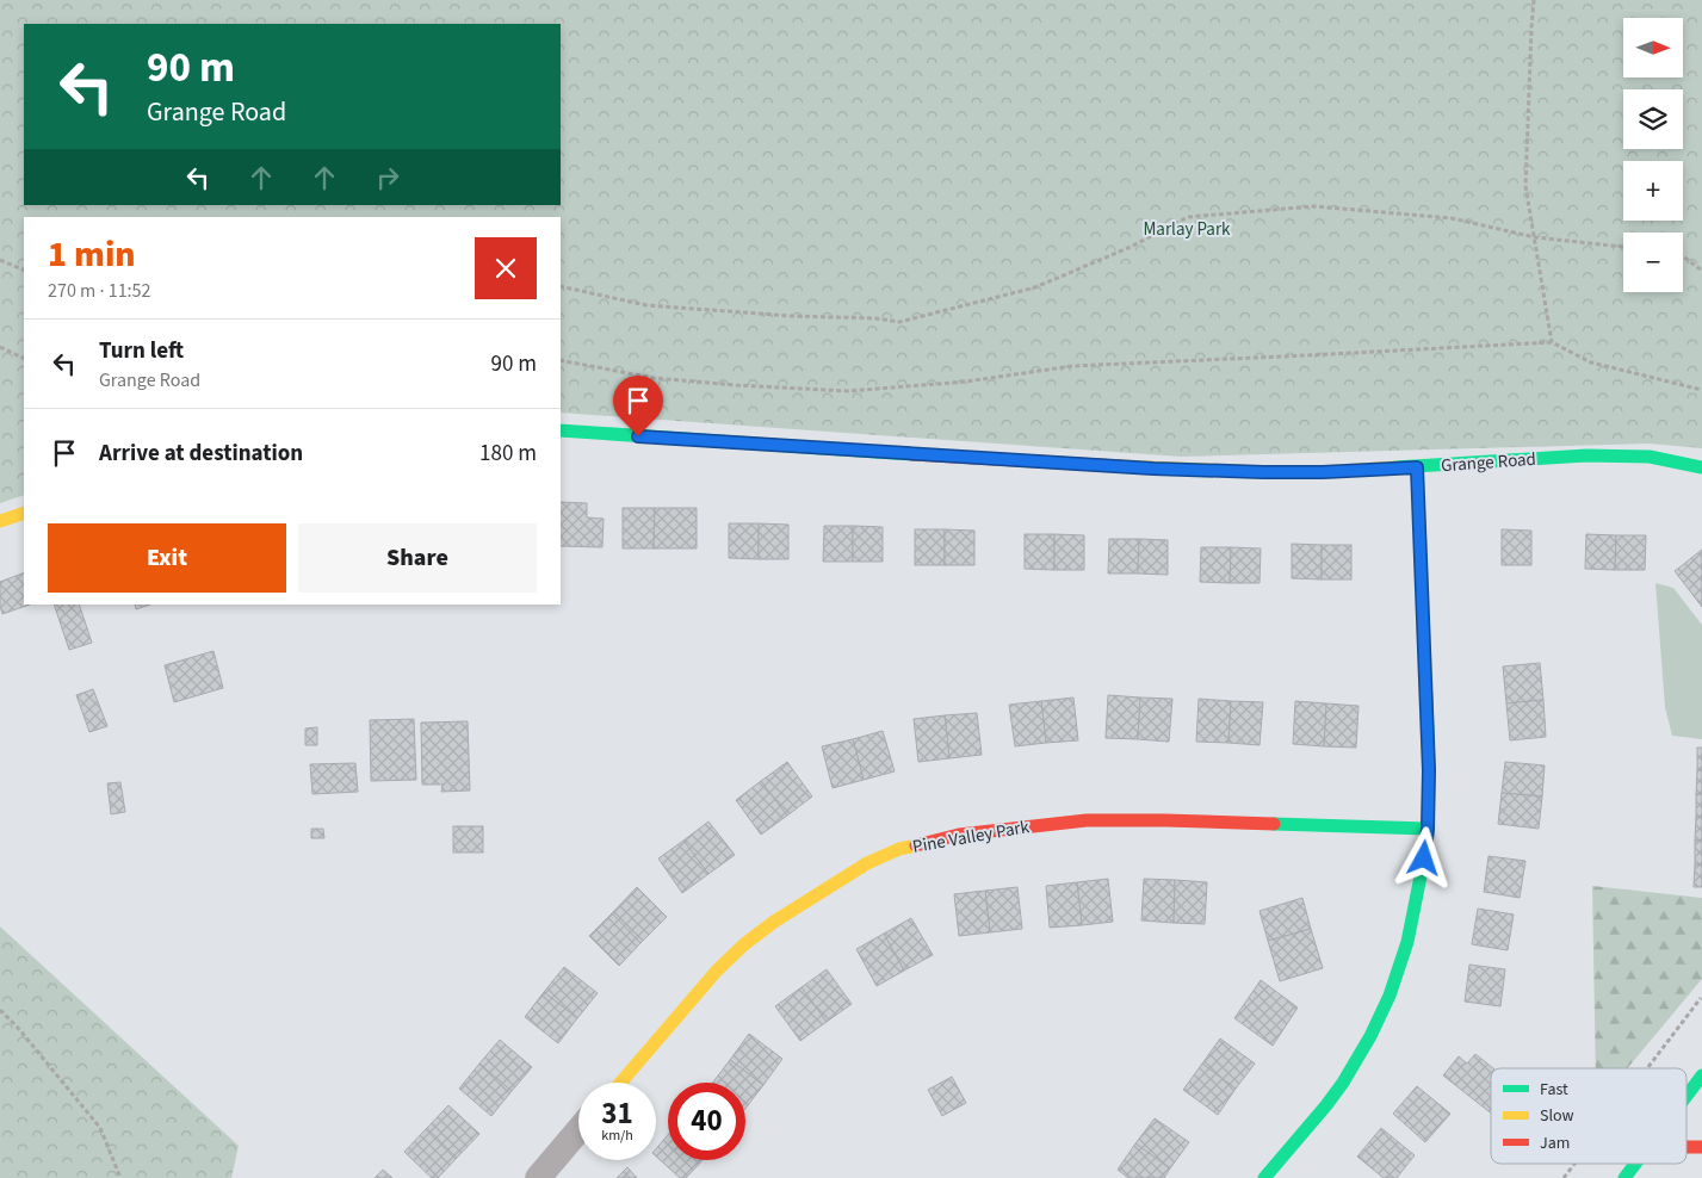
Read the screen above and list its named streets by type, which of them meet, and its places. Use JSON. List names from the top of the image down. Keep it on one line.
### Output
{"streets":{"street":["Grange Road","Pine Valley Park"]},"parks":["Marlay Park"],"legend":["Fast","Slow","Jam"],"north":"right","page":{"map_buttons":["+","−"],"turn":["90 m","Grange Road"],"heading":["1 min","270 m · 11:52"],"list":[{"name":"Turn left","note":"Grange Road","value":"90 m"},{"name":"Arrive at destination","value":"180 m"}],"buttons":["Exit","Share"],"speed":"31 km/h","limit":"40"}}
